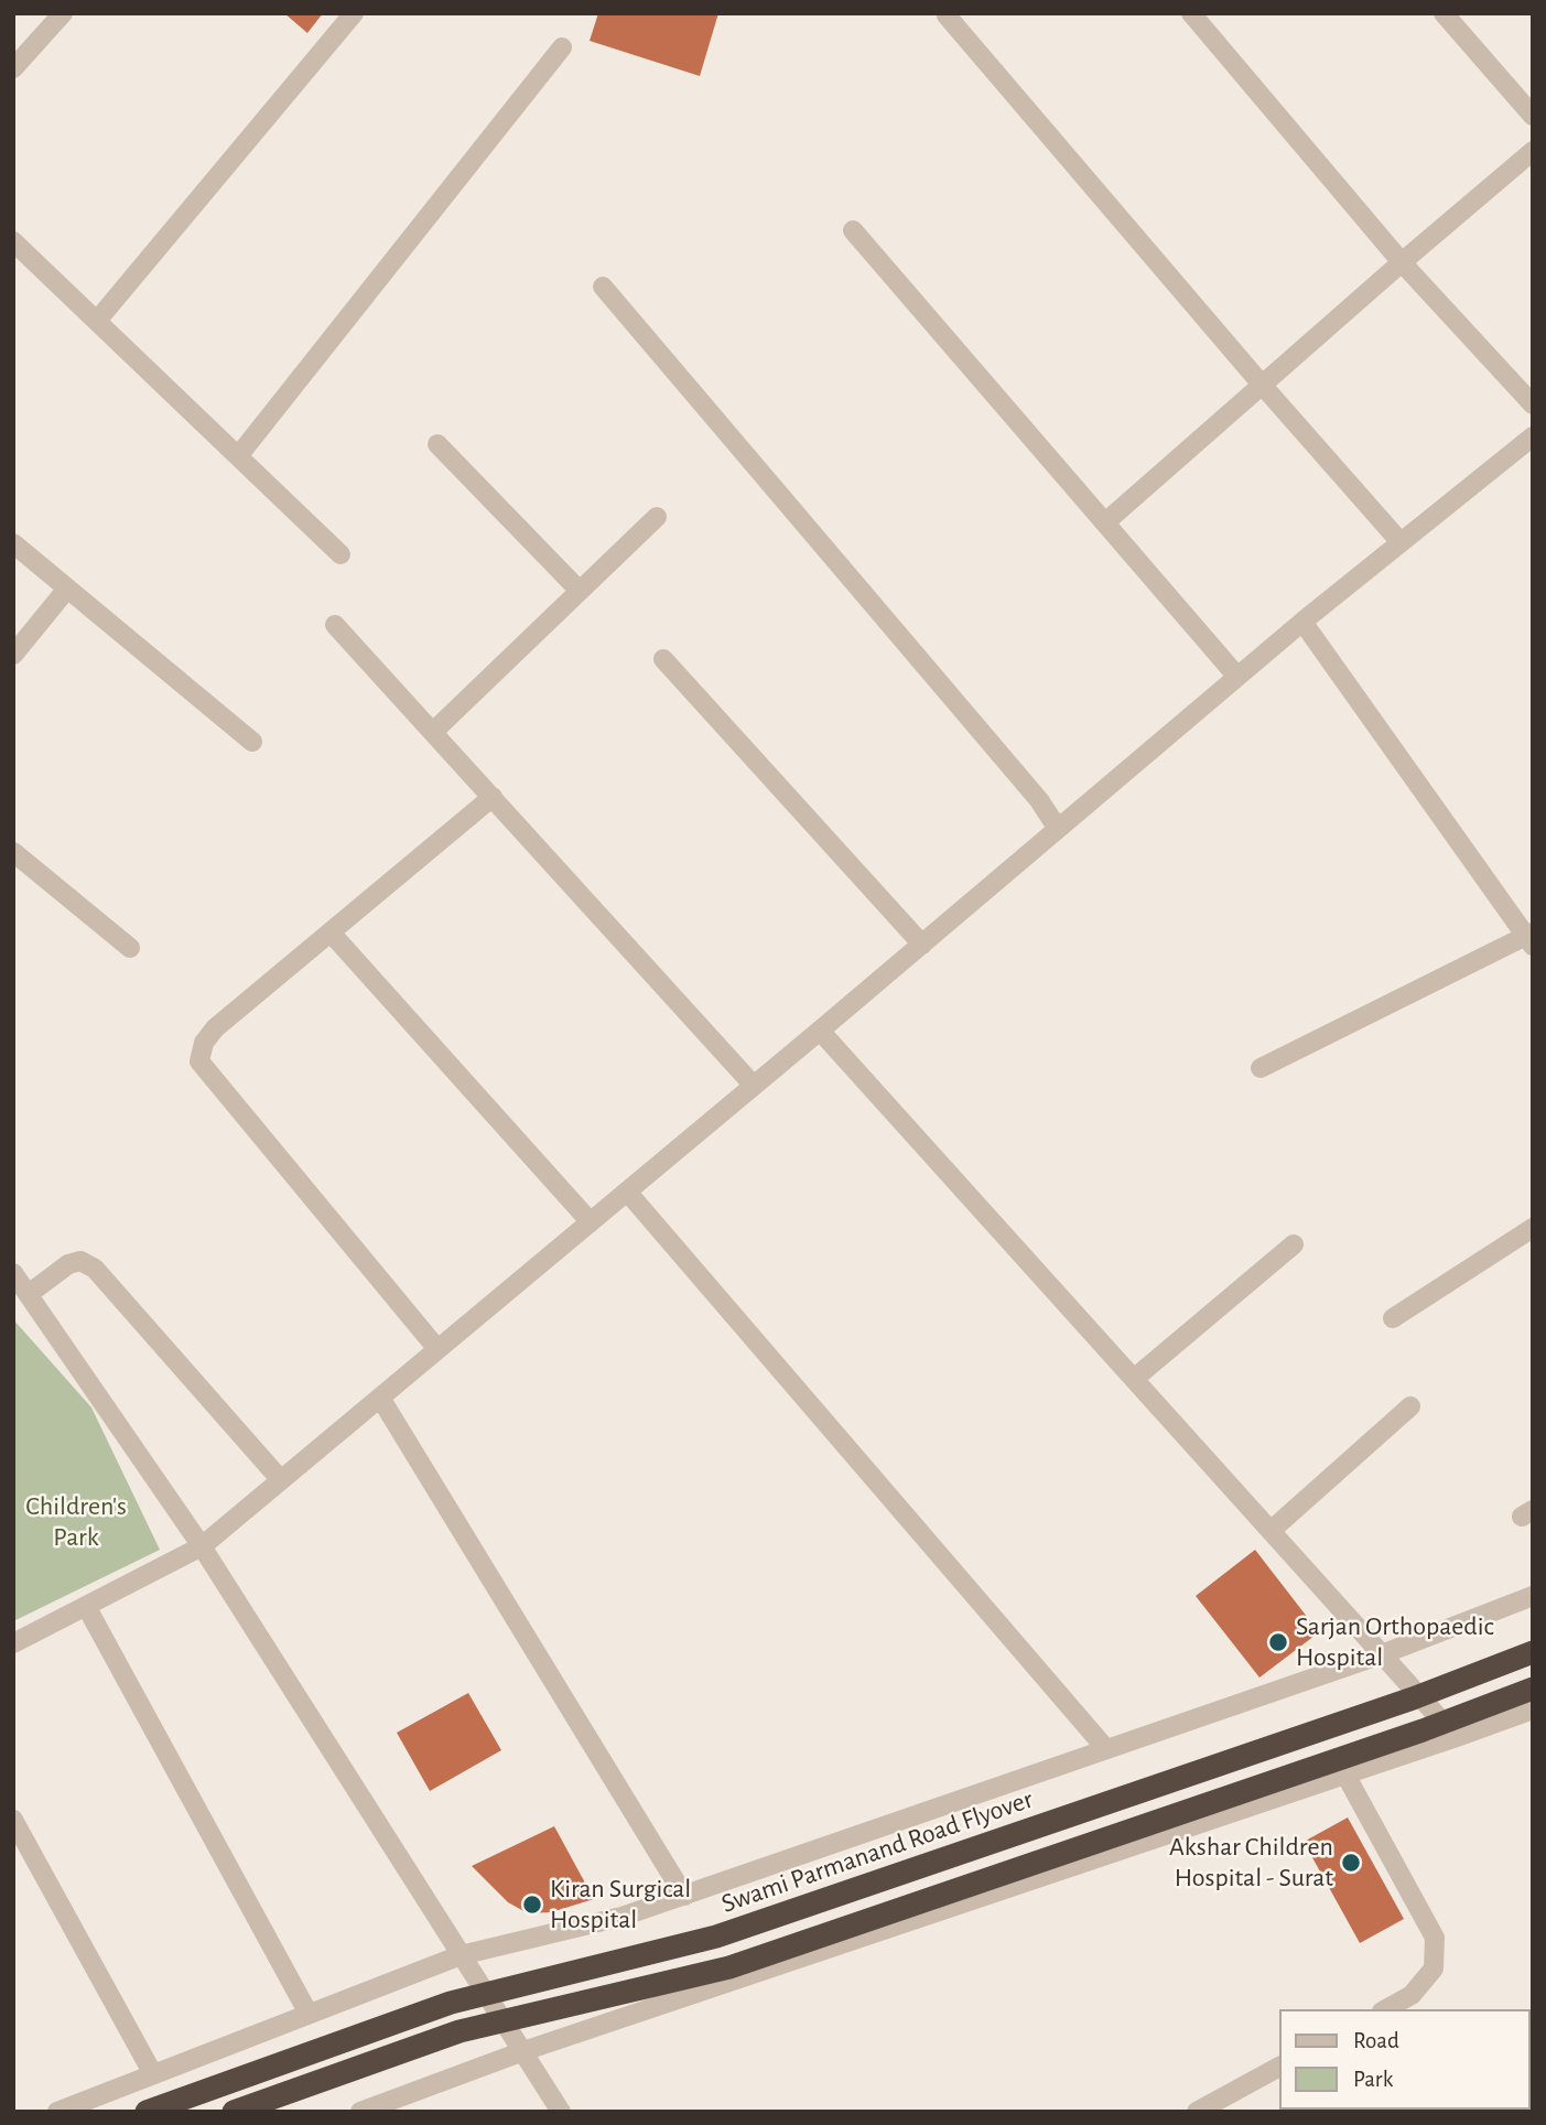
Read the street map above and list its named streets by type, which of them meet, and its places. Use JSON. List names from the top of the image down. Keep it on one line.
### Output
{"streets":{"highway":["Swami Parmanand Road Flyover"]},"parks":["Children's Park"],"places":["Sarjan Orthopaedic Hospital","Akshar Children Hospital - Surat","Kiran Surgical Hospital"],"legend":["Road","Park"]}
